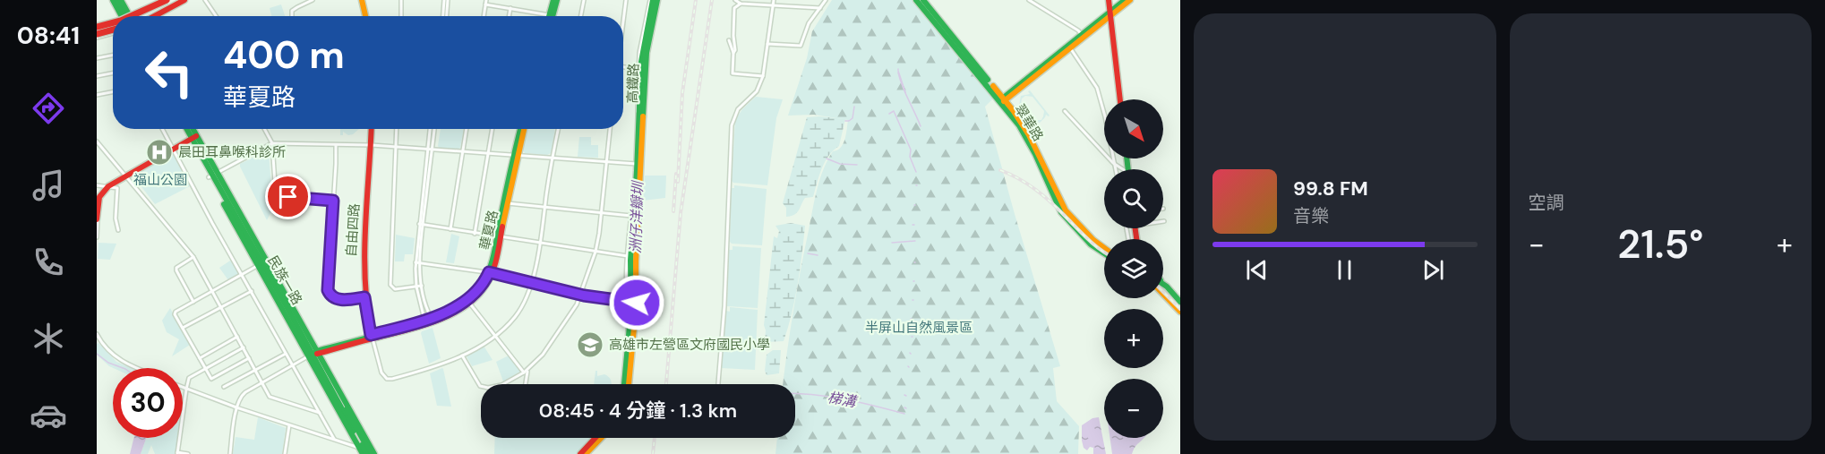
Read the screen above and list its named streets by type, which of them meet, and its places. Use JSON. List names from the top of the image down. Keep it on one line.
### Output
{"streets":{"main road":["高鐵路","翠華路","自由四路","華夏路","民族一路"]},"crossings":[["自由四路","華夏路"],["華夏路","民族一路"]],"water":["洲仔洋瓣圳","梯溝"],"parks":["福山公園","半屏山自然風景區"],"places":{"hospital":["晨田耳鼻喉科診所"],"school or university":["高雄市左營區文府國民小學"]},"north":"bottom right","page":{"tabs":"08:41","tile":"空調","turn":["400 m","華夏路"],"map_buttons":["+","−"],"song":["99.8 FM","音樂"],"heat":["−","21.5°","+"],"limit":"30","trip":"08:45 · 4 分鐘 · 1.3 km"}}
